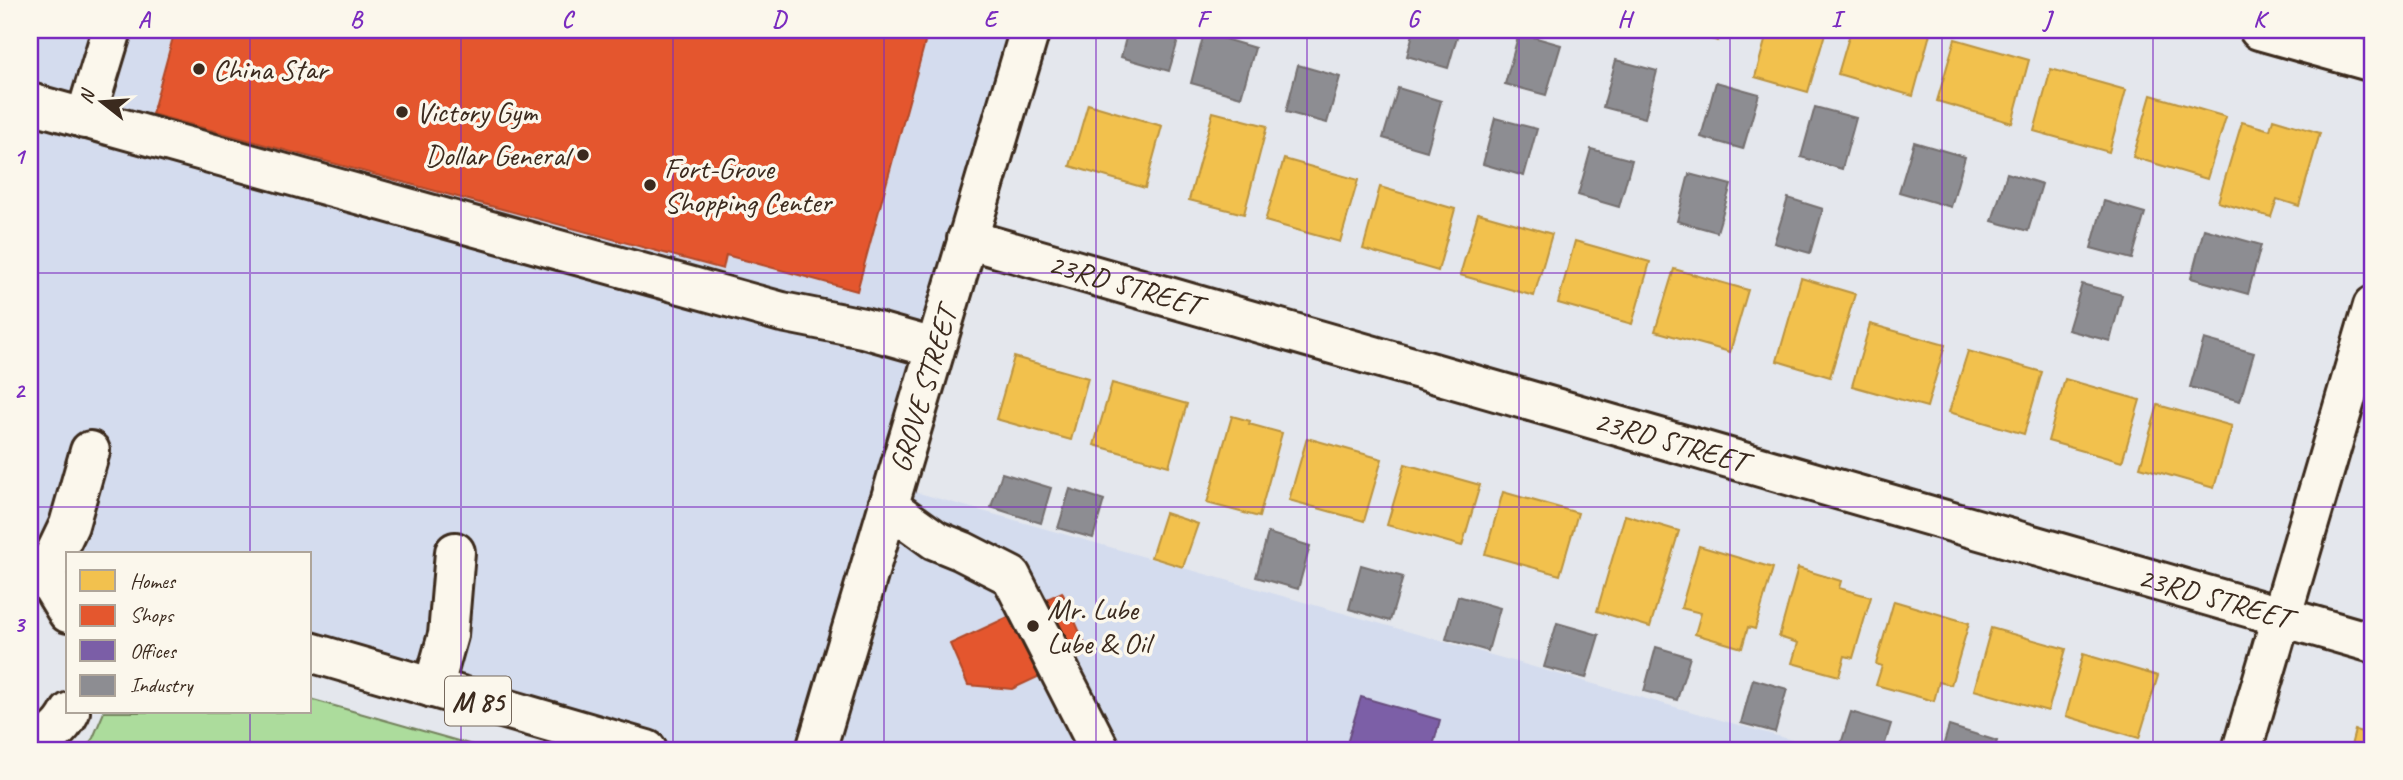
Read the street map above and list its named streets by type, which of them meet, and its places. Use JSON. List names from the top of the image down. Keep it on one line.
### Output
{"streets":{"street":["23RD STREET","GROVE STREET","M 85"]},"crossings":[["23RD STREET","GROVE STREET"]],"places":["China Star","Victory Gym","Dollar General","Fort-Grove Shopping Center","Mr. Lube Lube & Oil"],"legend":["Homes","Shops","Offices","Industry"],"north":"left","grid":{"columns":["A","B","C","D","E","F","G","H","I","J","K"],"rows":["1","2","3"]}}
